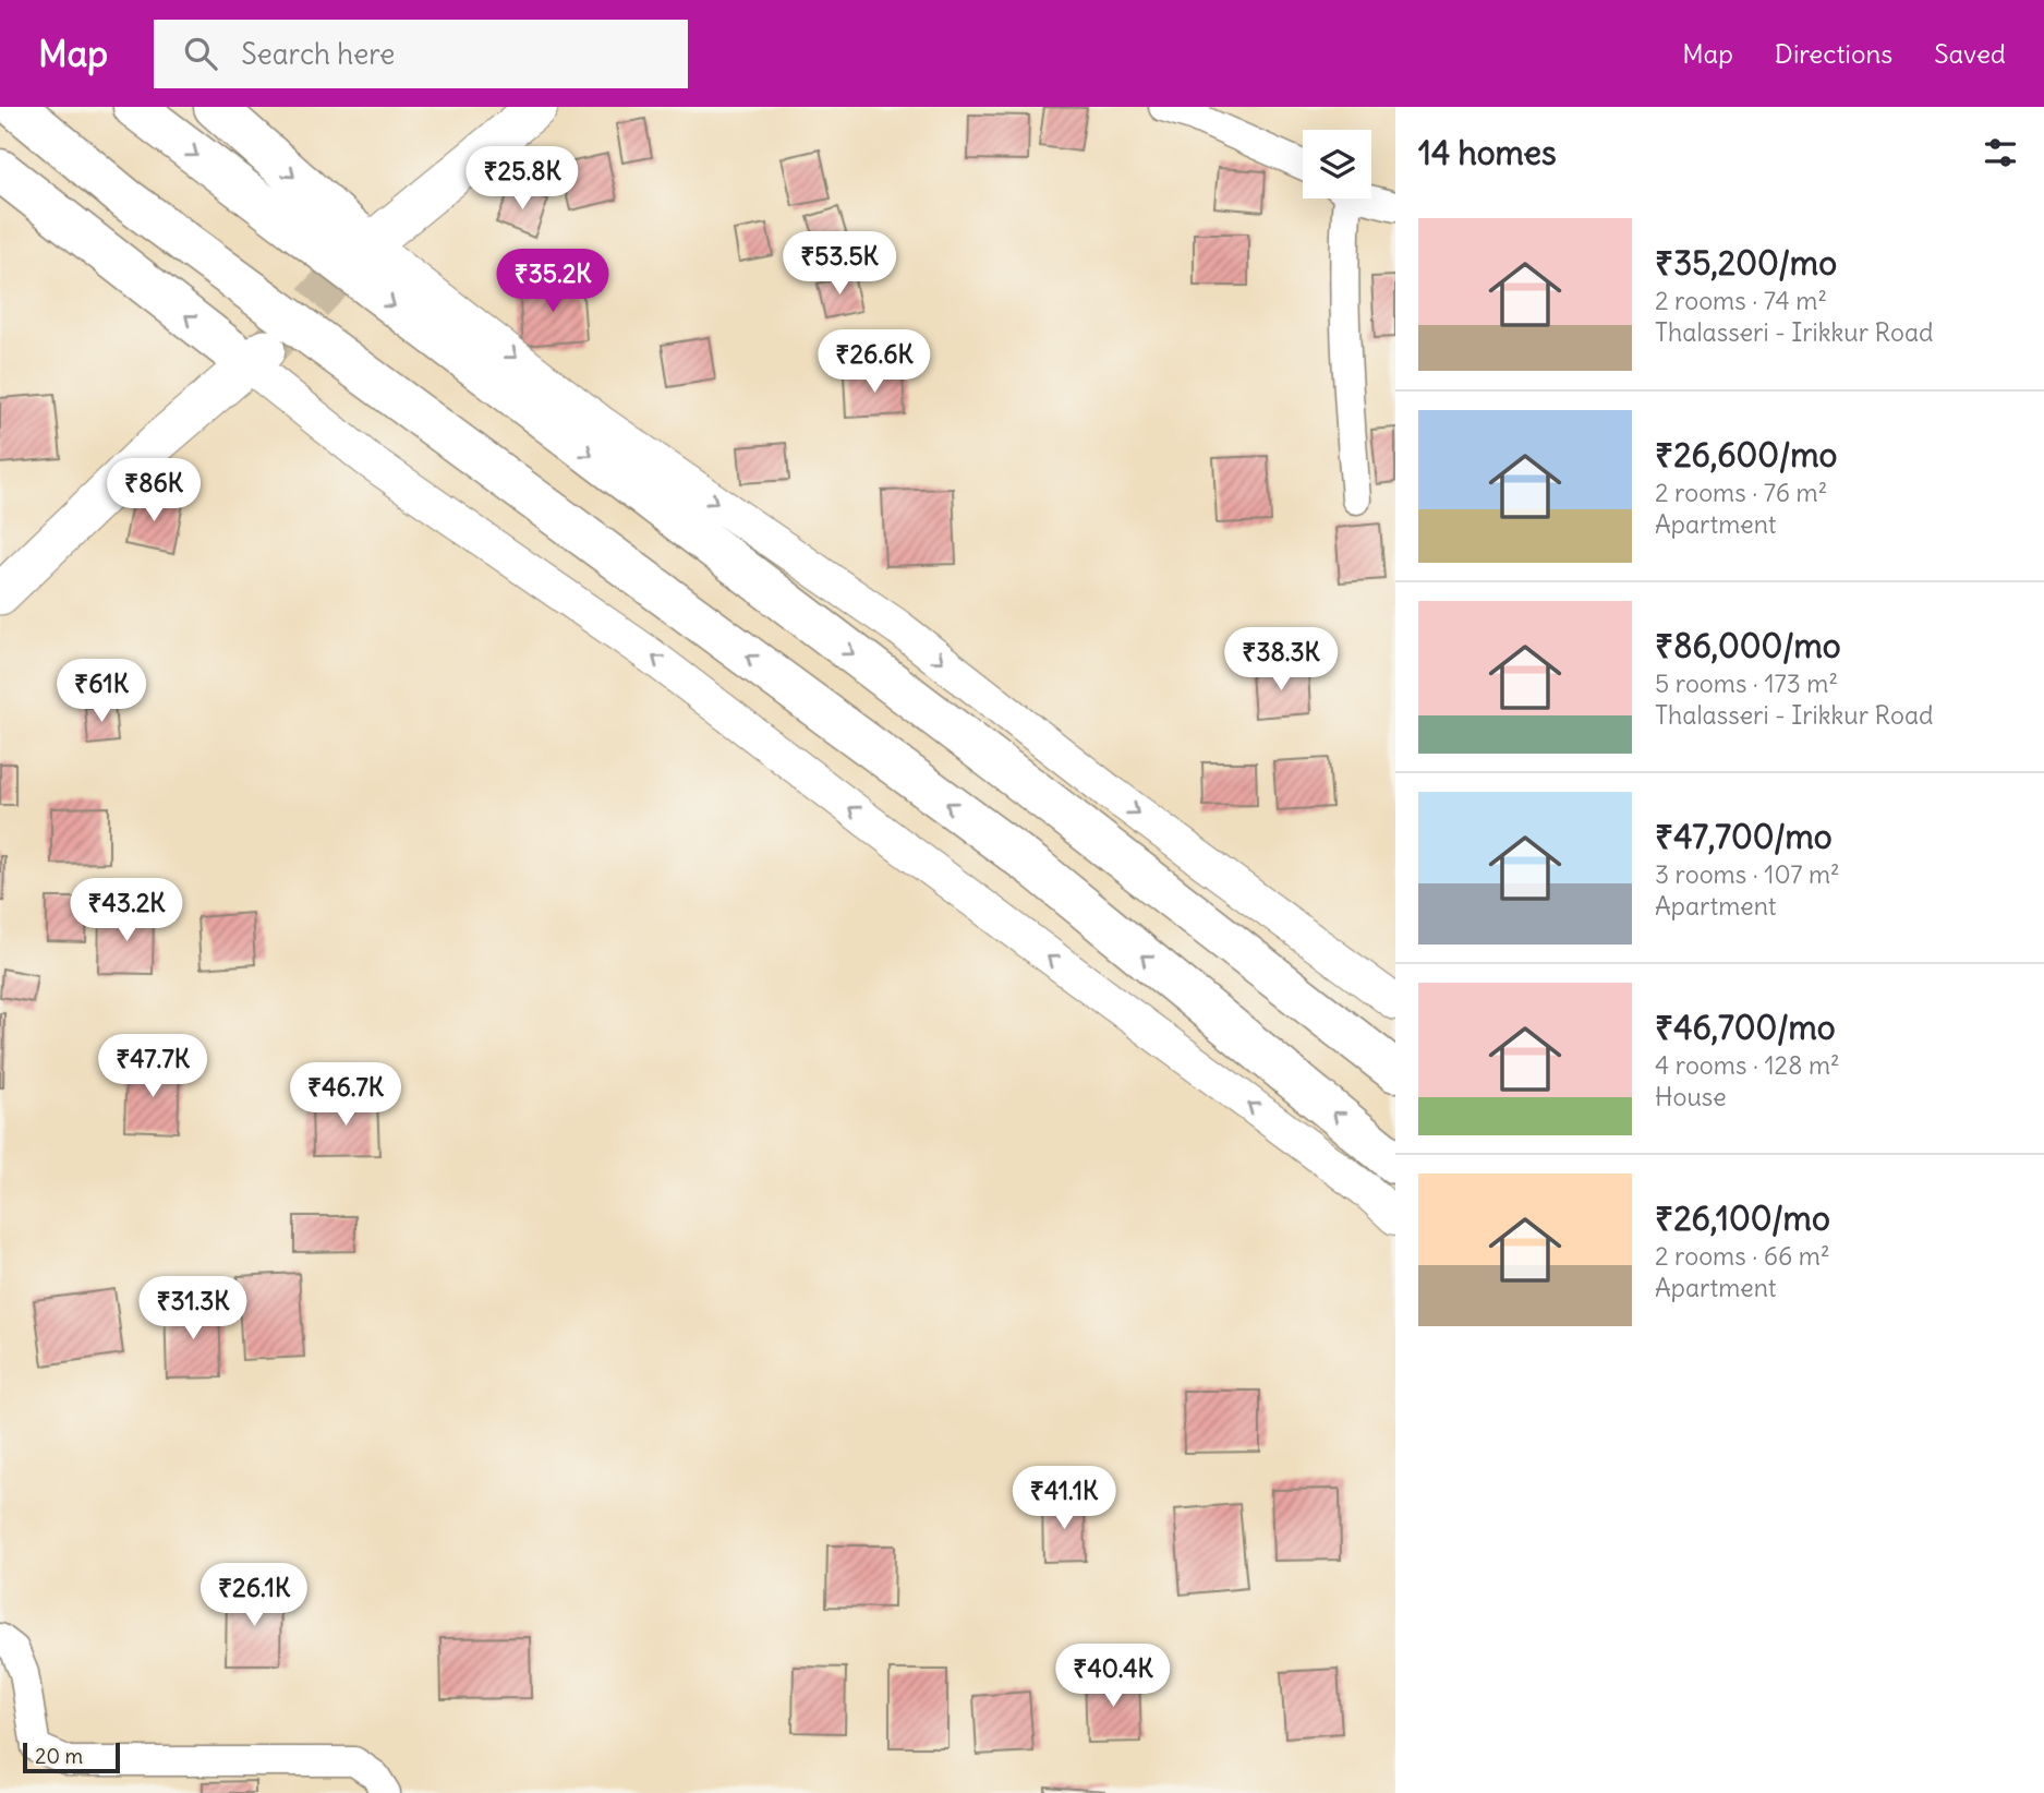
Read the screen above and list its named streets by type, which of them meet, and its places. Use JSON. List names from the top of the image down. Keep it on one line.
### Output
{"scale_bar":"20 m","page":{"header":"Map","search":"Search here","nav":["Map","Directions","Saved"],"heading":"14 homes","price":["₹25.8K","₹53.5K","₹35.2K","₹26.6K","₹86K","₹38.3K","₹61K","₹43.2K","₹47.7K","₹46.7K","₹31.3K","₹41.1K","₹26.1K","₹40.4K"],"list":[{"name":"₹35,200/mo","note":"2 rooms · 74 m² · Thalasseri - Irikkur Road"},{"name":"₹26,600/mo","note":"2 rooms · 76 m² · Apartment"},{"name":"₹86,000/mo","note":"5 rooms · 173 m² · Thalasseri - Irikkur Road"},{"name":"₹47,700/mo","note":"3 rooms · 107 m² · Apartment"},{"name":"₹46,700/mo","note":"4 rooms · 128 m² · House"},{"name":"₹26,100/mo","note":"2 rooms · 66 m² · Apartment"}],"scale":"20 m"}}
